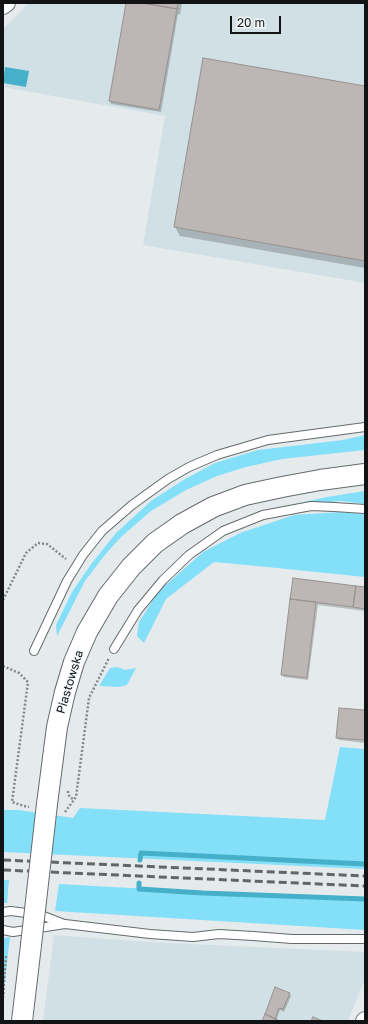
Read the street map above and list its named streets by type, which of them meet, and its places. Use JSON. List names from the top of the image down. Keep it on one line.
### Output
{"streets":{"street":["Piastowska"]},"scale_bar":"20 m"}
